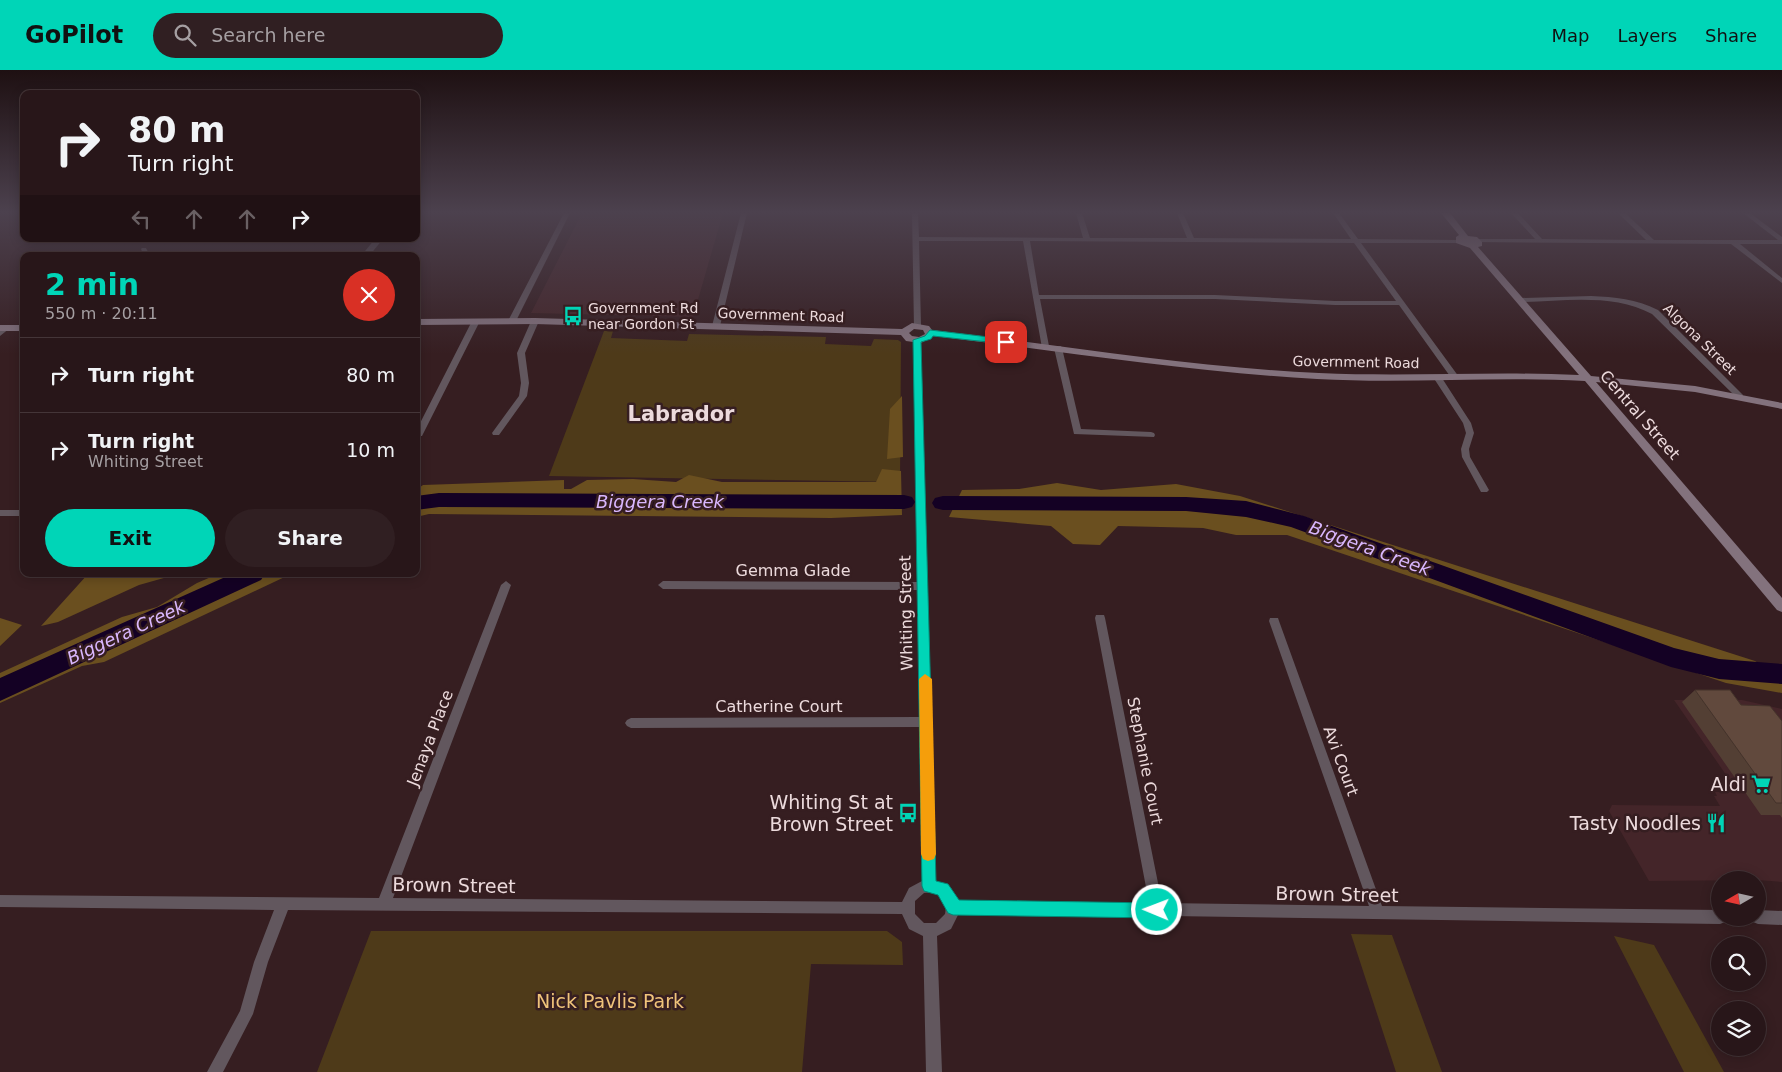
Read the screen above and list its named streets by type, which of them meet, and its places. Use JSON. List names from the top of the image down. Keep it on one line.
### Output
{"streets":{"main road":["Government Road","Central Street"],"street":["Algona Street","Gemma Glade","Whiting Street","Catherine Court","Jenaya Place","Stephanie Court","Avi Court","Brown Street"]},"crossings":[["Government Road","Algona Street"],["Government Road","Central Street"],["Algona Street","Central Street"],["Gemma Glade","Whiting Street"],["Whiting Street","Catherine Court"],["Whiting Street","Brown Street"],["Jenaya Place","Brown Street"],["Stephanie Court","Brown Street"],["Avi Court","Brown Street"]],"districts":["Labrador"],"water":["Biggera Creek"],"parks":["Nick Pavlis Park"],"places":{"bus stop":["Government Rd near Gordon St","Whiting St at Brown Street"],"supermarket":["Aldi"],"restaurant":["Tasty Noodles"]},"north":"left","page":{"header":"GoPilot","search":"Search here","nav":["Map","Layers","Share"],"turn":["80 m","Turn right"],"heading":["2 min","550 m · 20:11"],"list":[{"name":"Turn right","value":"80 m"},{"name":"Turn right","note":"Whiting Street","value":"10 m"}],"buttons":["Exit","Share"]}}
